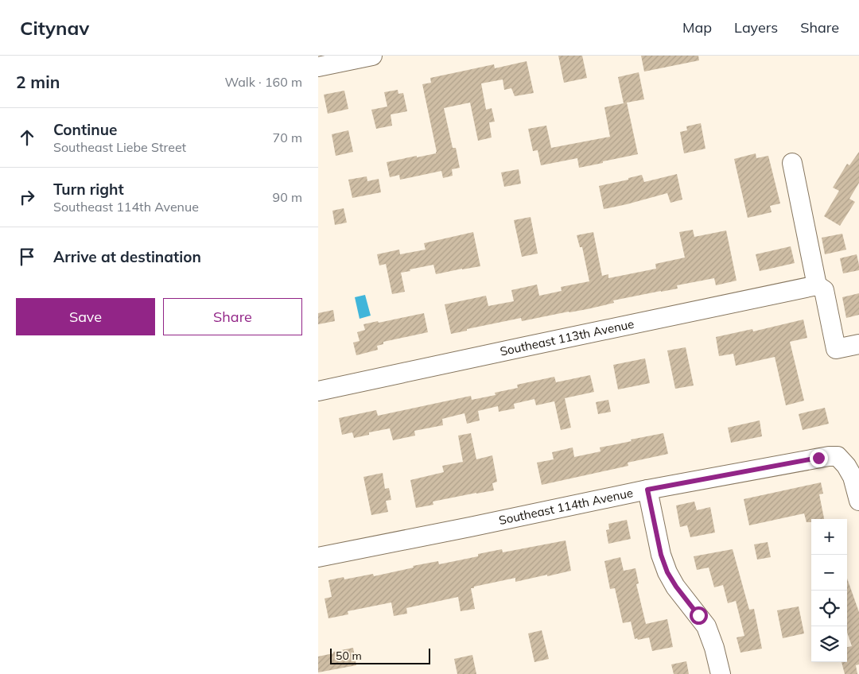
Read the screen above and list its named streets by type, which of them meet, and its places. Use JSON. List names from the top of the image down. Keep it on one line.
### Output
{"streets":{"street":["Southeast 113th Avenue","Southeast 114th Avenue"]},"scale_bar":"50 m","page":{"header":"Citynav","nav":["Map","Layers","Share"],"heading":["2 min","Walk · 160 m"],"list":[["Continue","Southeast Liebe Street","70 m"],["Turn right","Southeast 114th Avenue","90 m"],"Arrive at destination"],"buttons":["Save","Share"],"map_buttons":["+","−"],"scale":"50 m"}}
